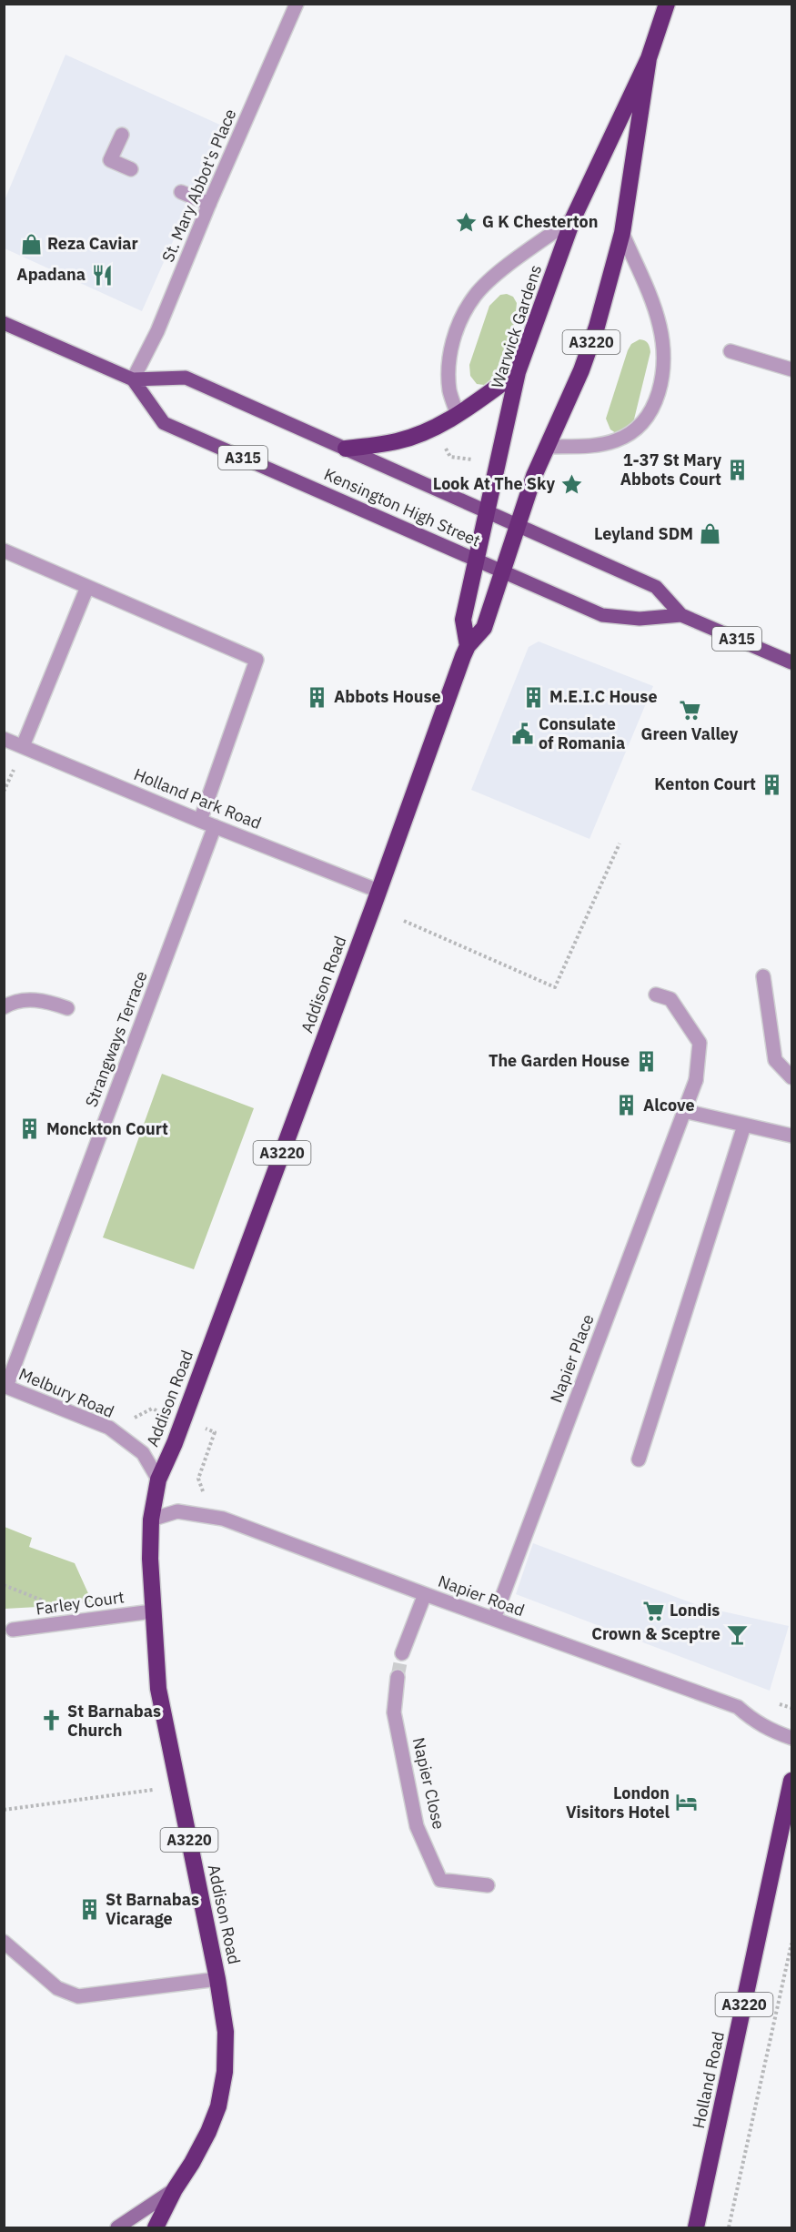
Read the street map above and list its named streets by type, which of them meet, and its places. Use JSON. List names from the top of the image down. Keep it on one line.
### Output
{"streets":{"highway":["Warwick Gardens","A3220","Addison Road","Holland Road"],"main road":["A315","Kensington High Street"],"street":["St. Mary Abbot's Place","Holland Park Road","Strangways Terrace","Napier Place","Melbury Road","Napier Road","Farley Court","Napier Close"]},"crossings":[["St. Mary Abbot's Place","Kensington High Street"],["Warwick Gardens","Kensington High Street"],["Warwick Gardens","Addison Road"],["Kensington High Street","Addison Road"],["Holland Park Road","Addison Road"],["Holland Park Road","Strangways Terrace"],["Addison Road","Melbury Road"],["Addison Road","Napier Road"],["Addison Road","Farley Court"],["Strangways Terrace","Melbury Road"],["Napier Place","Napier Road"]],"places":{"place":["G K Chesterton","Look At The Sky"],"shop":["Reza Caviar","Leyland SDM"],"restaurant":["Apadana"],"building":["1-37 St Mary Abbots Court","Abbots House","M.E.I.C House","Kenton Court","The Garden House","Alcove","Monckton Court","St Barnabas Vicarage"],"supermarket":["Green Valley","Londis"],"public building":["Consulate of Romania"],"bar":["Crown & Sceptre"],"church":["St Barnabas Church"],"hotel":["London Visitors Hotel"]}}
